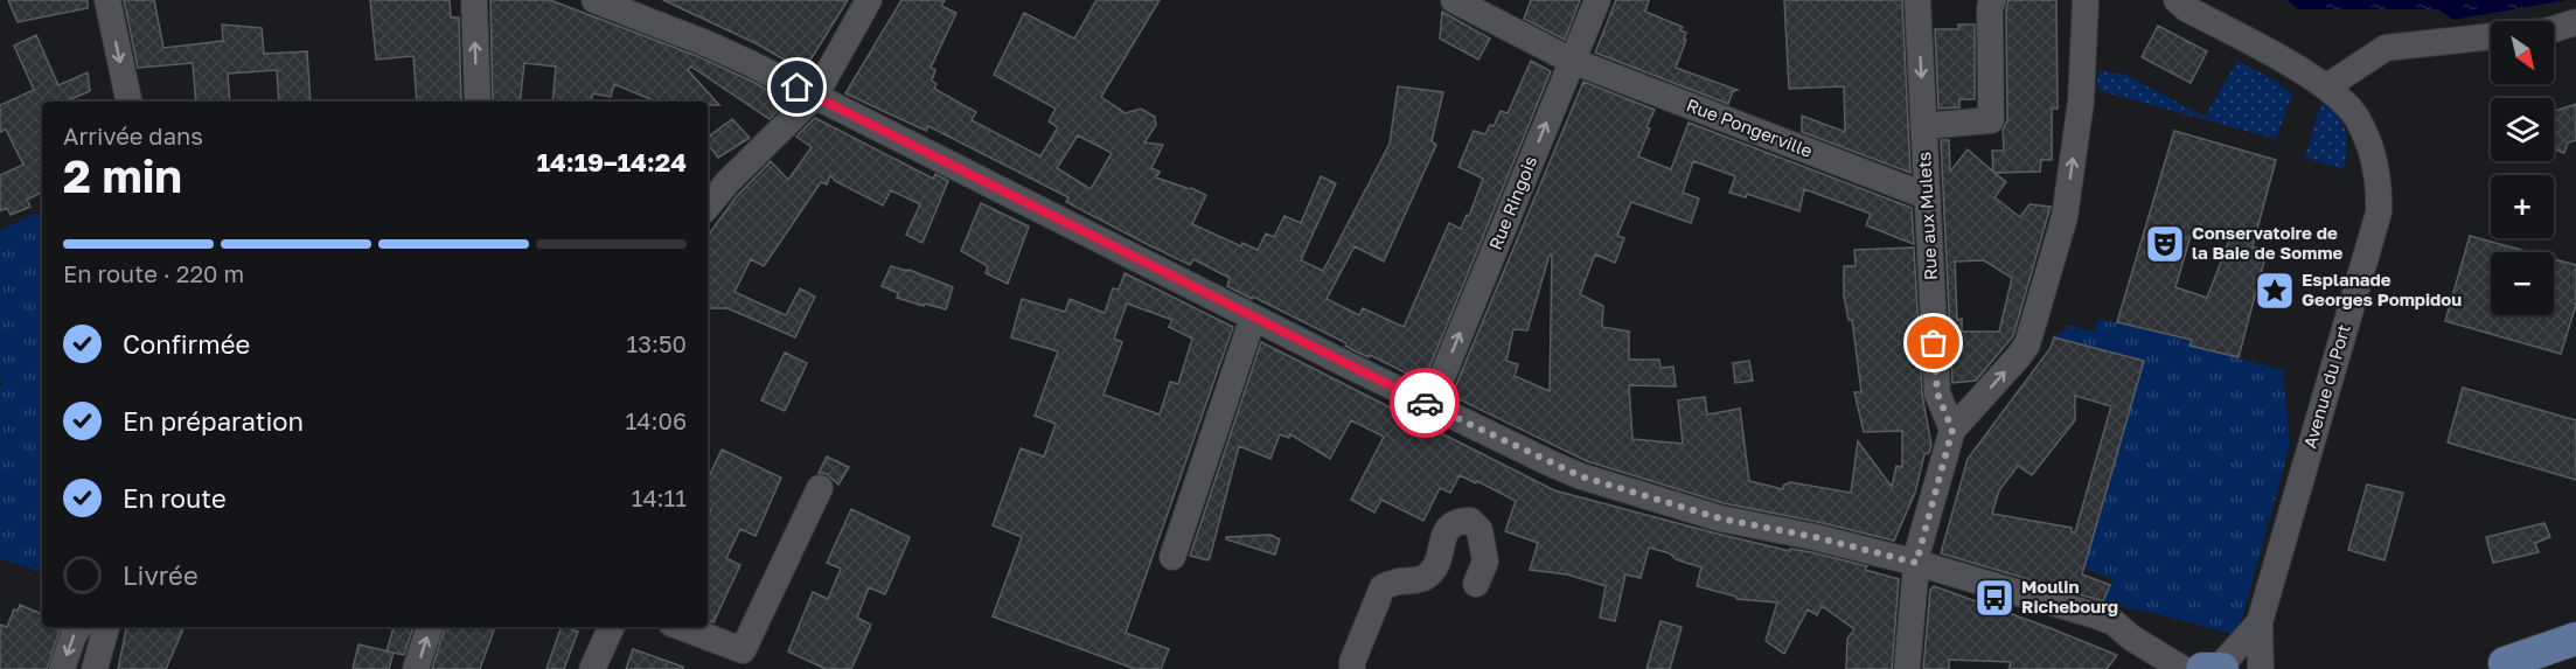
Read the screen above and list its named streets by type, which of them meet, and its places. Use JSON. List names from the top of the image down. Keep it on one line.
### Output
{"streets":{"street":["Rue Pongerville","Rue Ringois","Rue aux Mulets","Avenue du Port"]},"crossings":[["Rue Pongerville","Rue Ringois"],["Rue Pongerville","Rue aux Mulets"]],"one_way":["Rue Ringois"],"places":{"theatre":["Conservatoire de la Baie de Somme"],"place":["Esplanade Georges Pompidou"],"bus stop":["Moulin Richebourg"]},"north":"bottom right","page":{"map_buttons":["+","−"],"heading":["2 min","Arrivée dans","14:19–14:24"],"bar":"En route · 220 m","list":[["Confirmée","13:50"],["En préparation","14:06"],["En route","14:11"],"Livrée"]}}
